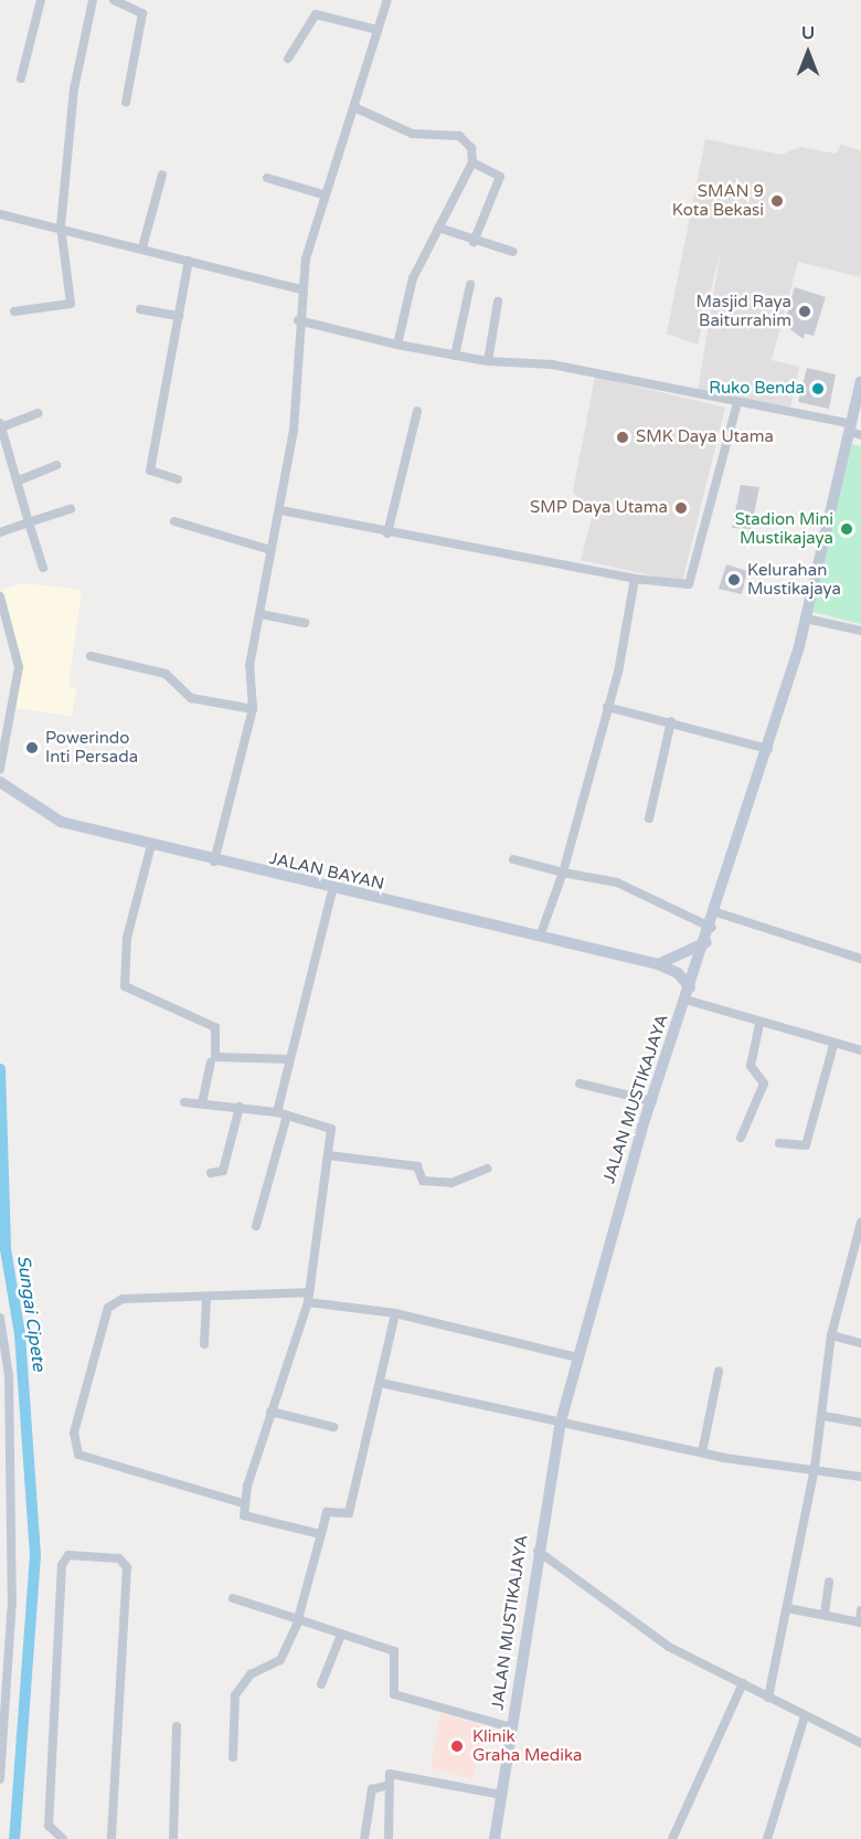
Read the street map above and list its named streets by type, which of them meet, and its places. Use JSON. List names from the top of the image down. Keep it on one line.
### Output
{"streets":{"main road":["JALAN BAYAN","JALAN MUSTIKAJAYA"]},"crossings":[["JALAN BAYAN","JALAN MUSTIKAJAYA"]],"water":["Sungai Cipete"],"places":["SMAN 9 Kota Bekasi","Masjid Raya Baiturrahim","Ruko Benda","SMK Daya Utama","SMP Daya Utama","Stadion Mini Mustikajaya","Kelurahan Mustikajaya","Powerindo Inti Persada","Klinik Graha Medika"],"north":"top"}
